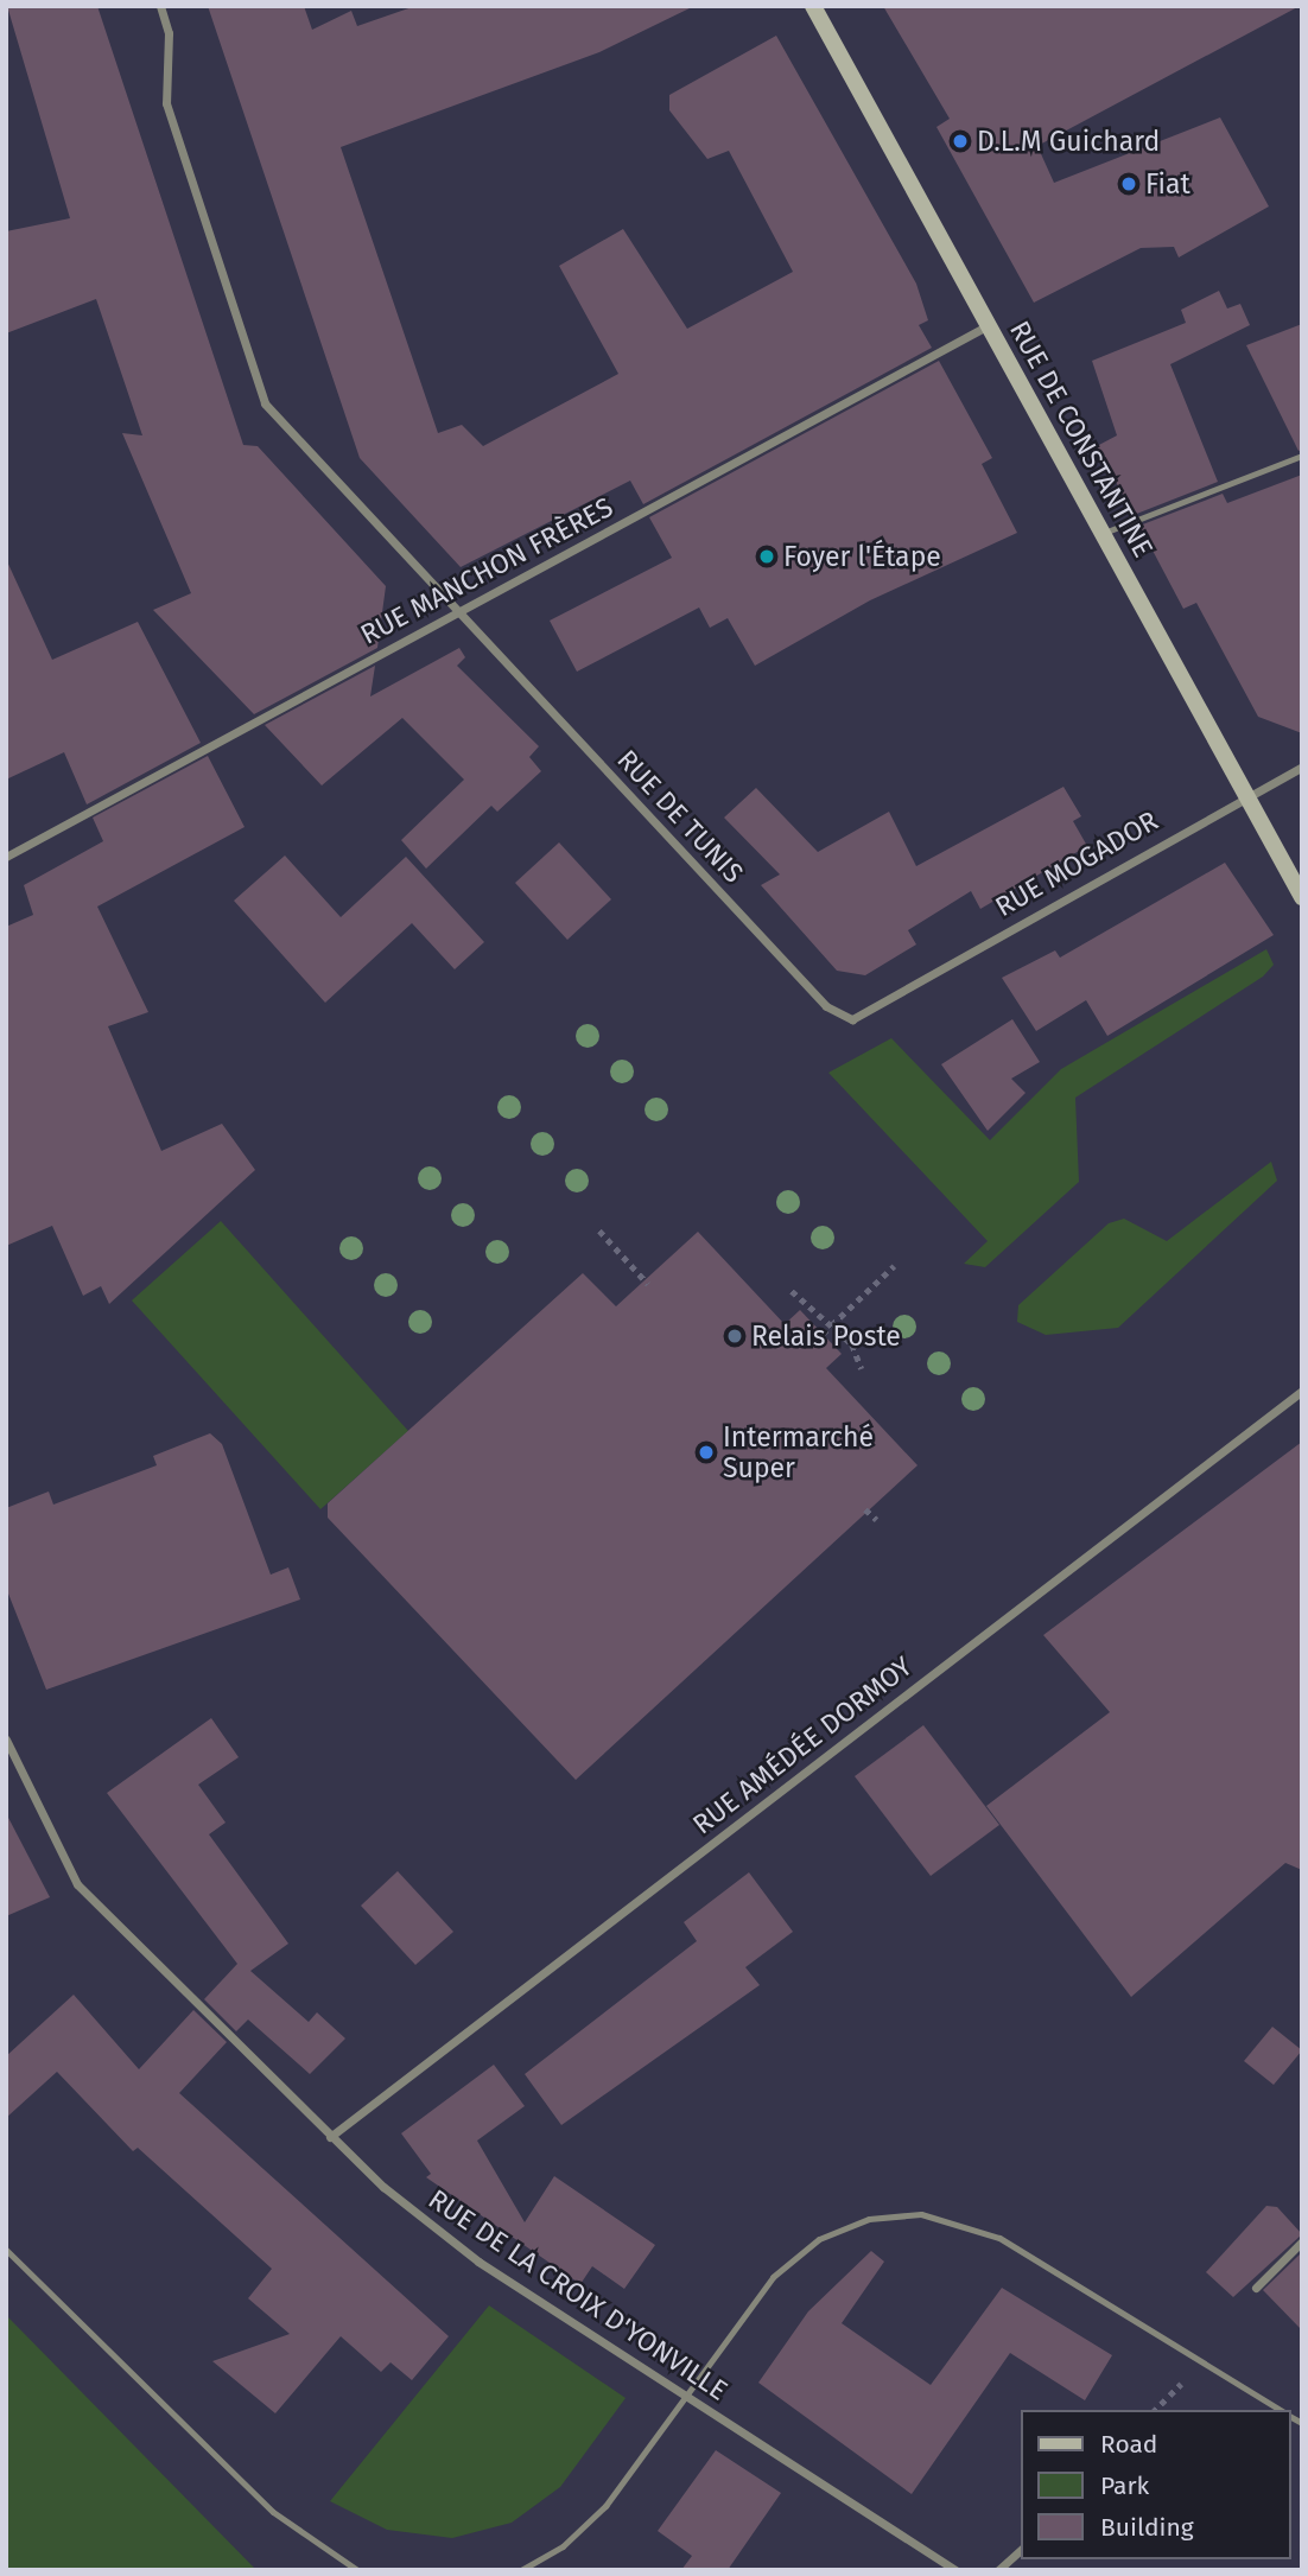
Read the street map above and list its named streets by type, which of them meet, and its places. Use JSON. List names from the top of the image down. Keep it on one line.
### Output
{"streets":{"street":["RUE DE CONSTANTINE","RUE MANCHON FRÈRES","RUE DE TUNIS","RUE MOGADOR","RUE AMÉDÉE DORMOY","RUE DE LA CROIX D'YONVILLE"]},"crossings":[["RUE DE CONSTANTINE","RUE MANCHON FRÈRES"],["RUE DE CONSTANTINE","RUE MOGADOR"],["RUE MANCHON FRÈRES","RUE DE TUNIS"],["RUE DE TUNIS","RUE MOGADOR"],["RUE AMÉDÉE DORMOY","RUE DE LA CROIX D'YONVILLE"]],"places":["D.L.M Guichard","Fiat","Foyer l'Étape","Relais Poste","Intermarché Super"],"legend":["Road","Park","Building"]}
